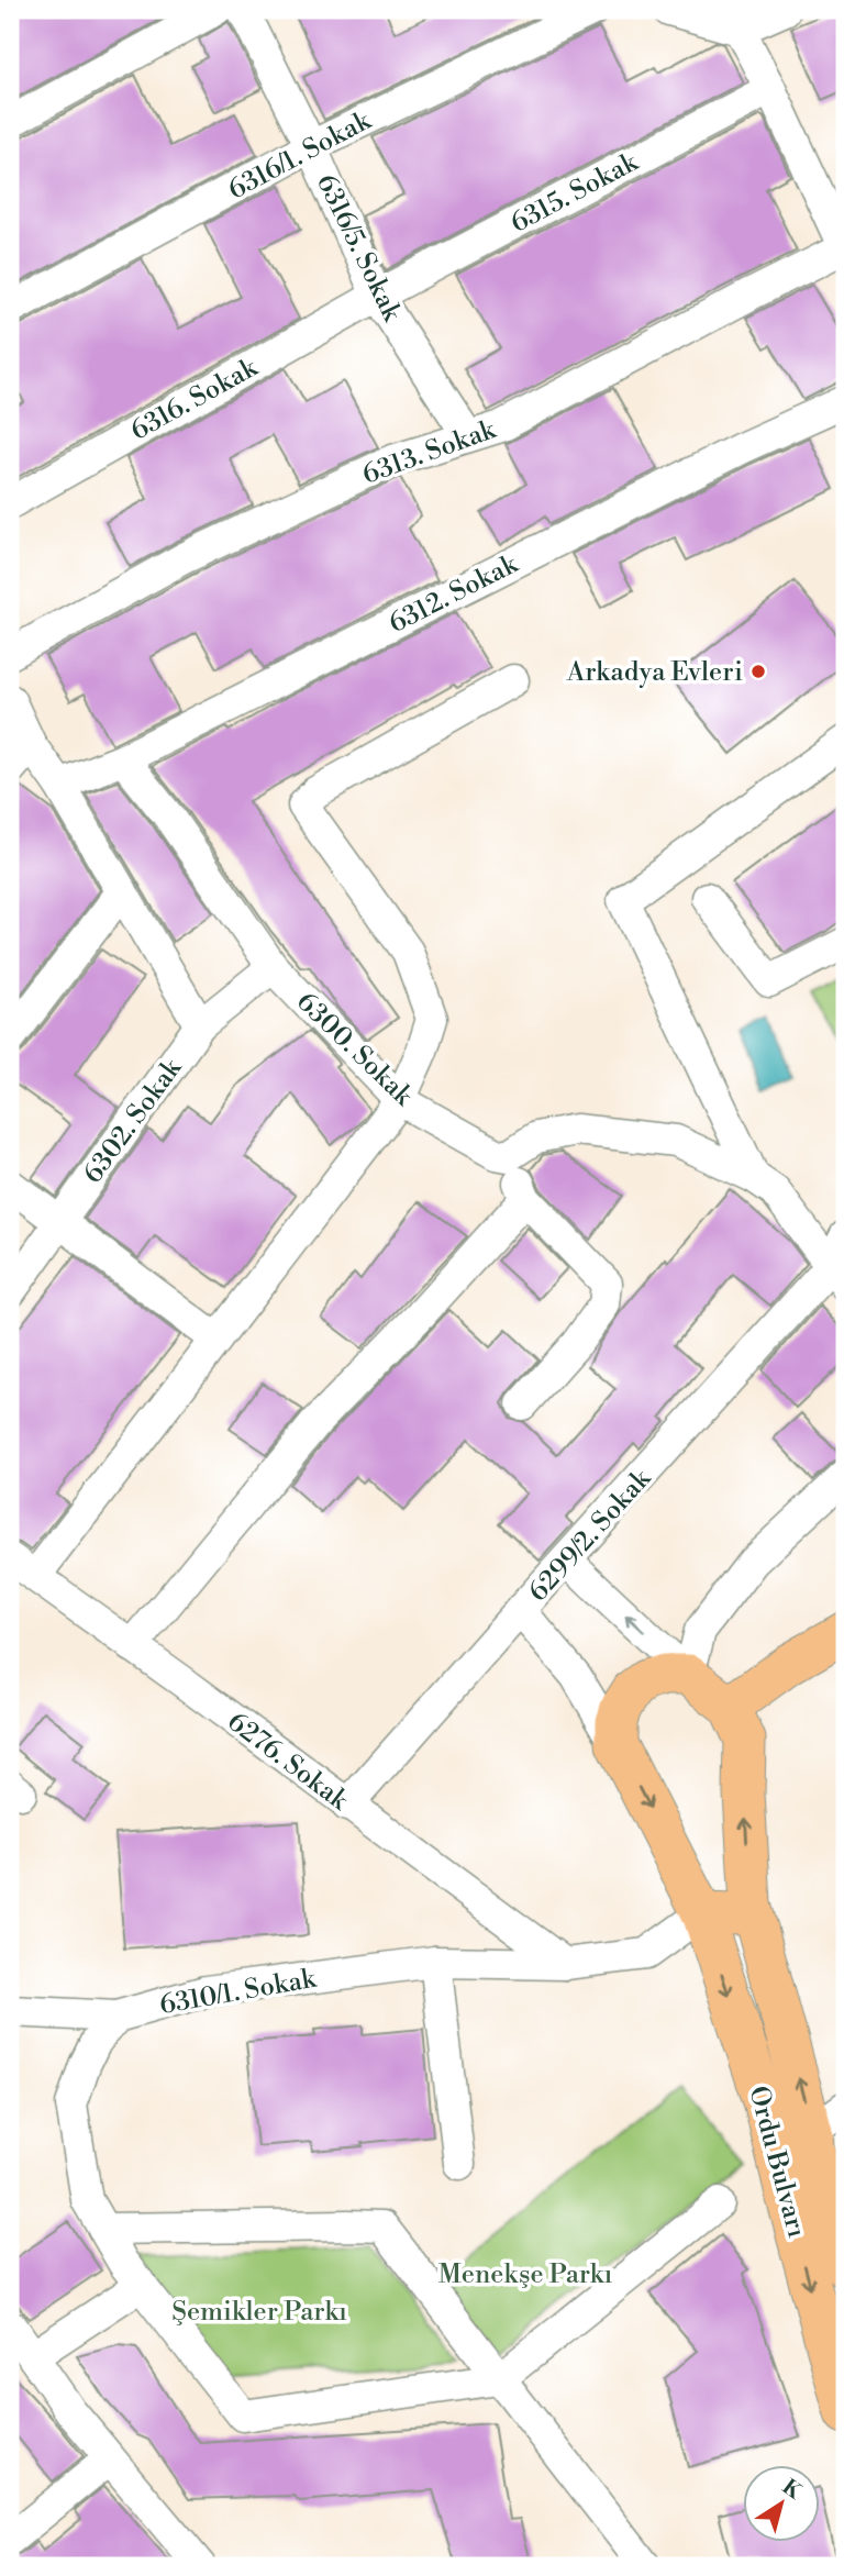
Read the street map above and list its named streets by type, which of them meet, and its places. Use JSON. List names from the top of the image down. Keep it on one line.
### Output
{"streets":{"main road":["Ordu Bulvarı"],"street":["6316/1. Sokak","6315. Sokak","6316/5. Sokak","6316. Sokak","6313. Sokak","6312. Sokak","6300. Sokak","6302. Sokak","6299/2. Sokak","6276. Sokak","6310/1. Sokak"]},"crossings":[["6316/1. Sokak","6316/5. Sokak"],["6315. Sokak","6316/5. Sokak"],["6315. Sokak","6316. Sokak"],["6316/5. Sokak","6316. Sokak"],["6316/5. Sokak","6313. Sokak"],["6312. Sokak","6300. Sokak"],["6300. Sokak","6302. Sokak"],["6299/2. Sokak","6276. Sokak"],["6299/2. Sokak","Ordu Bulvarı"],["6276. Sokak","6310/1. Sokak"],["6310/1. Sokak","Ordu Bulvarı"]],"parks":["Menekşe Parkı","Şemikler Parkı"],"places":["Arkadya Evleri"],"north":"top right"}
